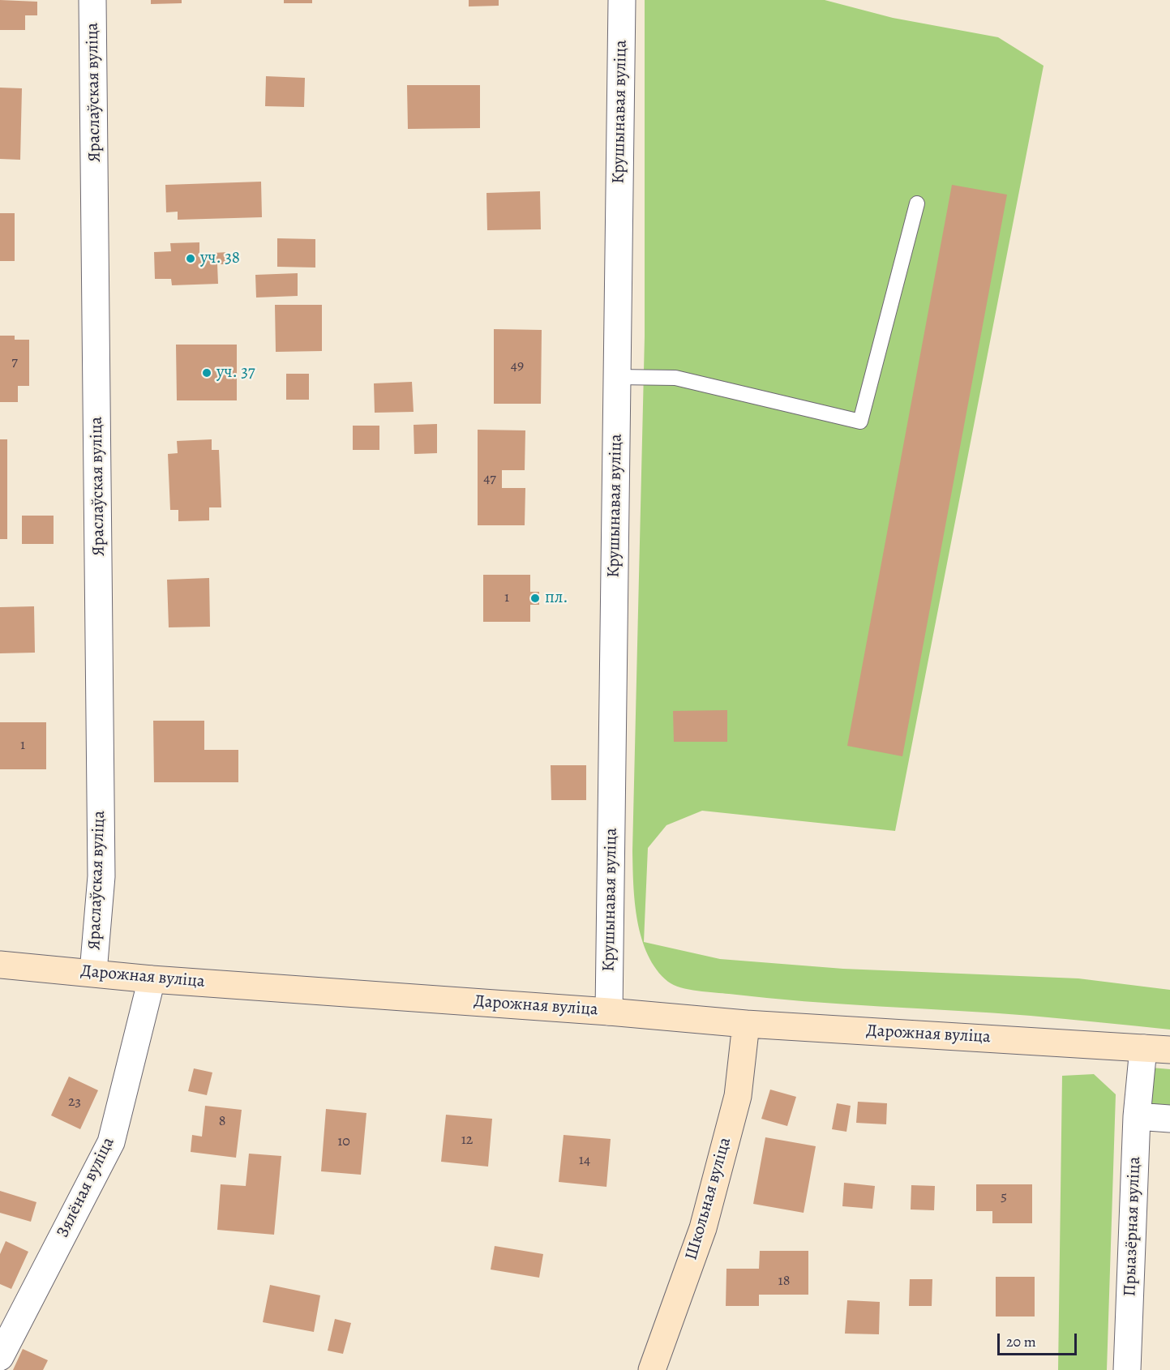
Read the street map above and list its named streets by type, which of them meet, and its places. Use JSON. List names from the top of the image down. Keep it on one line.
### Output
{"streets":{"main road":["Дарожная вуліца","Школьная вуліца"],"street":["Яраслаўская вуліца","Крушынавая вуліца","Зялёная вуліца","Прыазёрная вуліца"]},"crossings":[["Яраслаўская вуліца","Дарожная вуліца"],["Крушынавая вуліца","Дарожная вуліца"],["Дарожная вуліца","Зялёная вуліца"],["Дарожная вуліца","Школьная вуліца"],["Дарожная вуліца","Прыазёрная вуліца"]],"places":["уч. 38","уч. 37","пл."],"house_numbers":["7","49","47","1","1","23","8","12","10","14","5","18"],"scale_bar":"20 m"}
